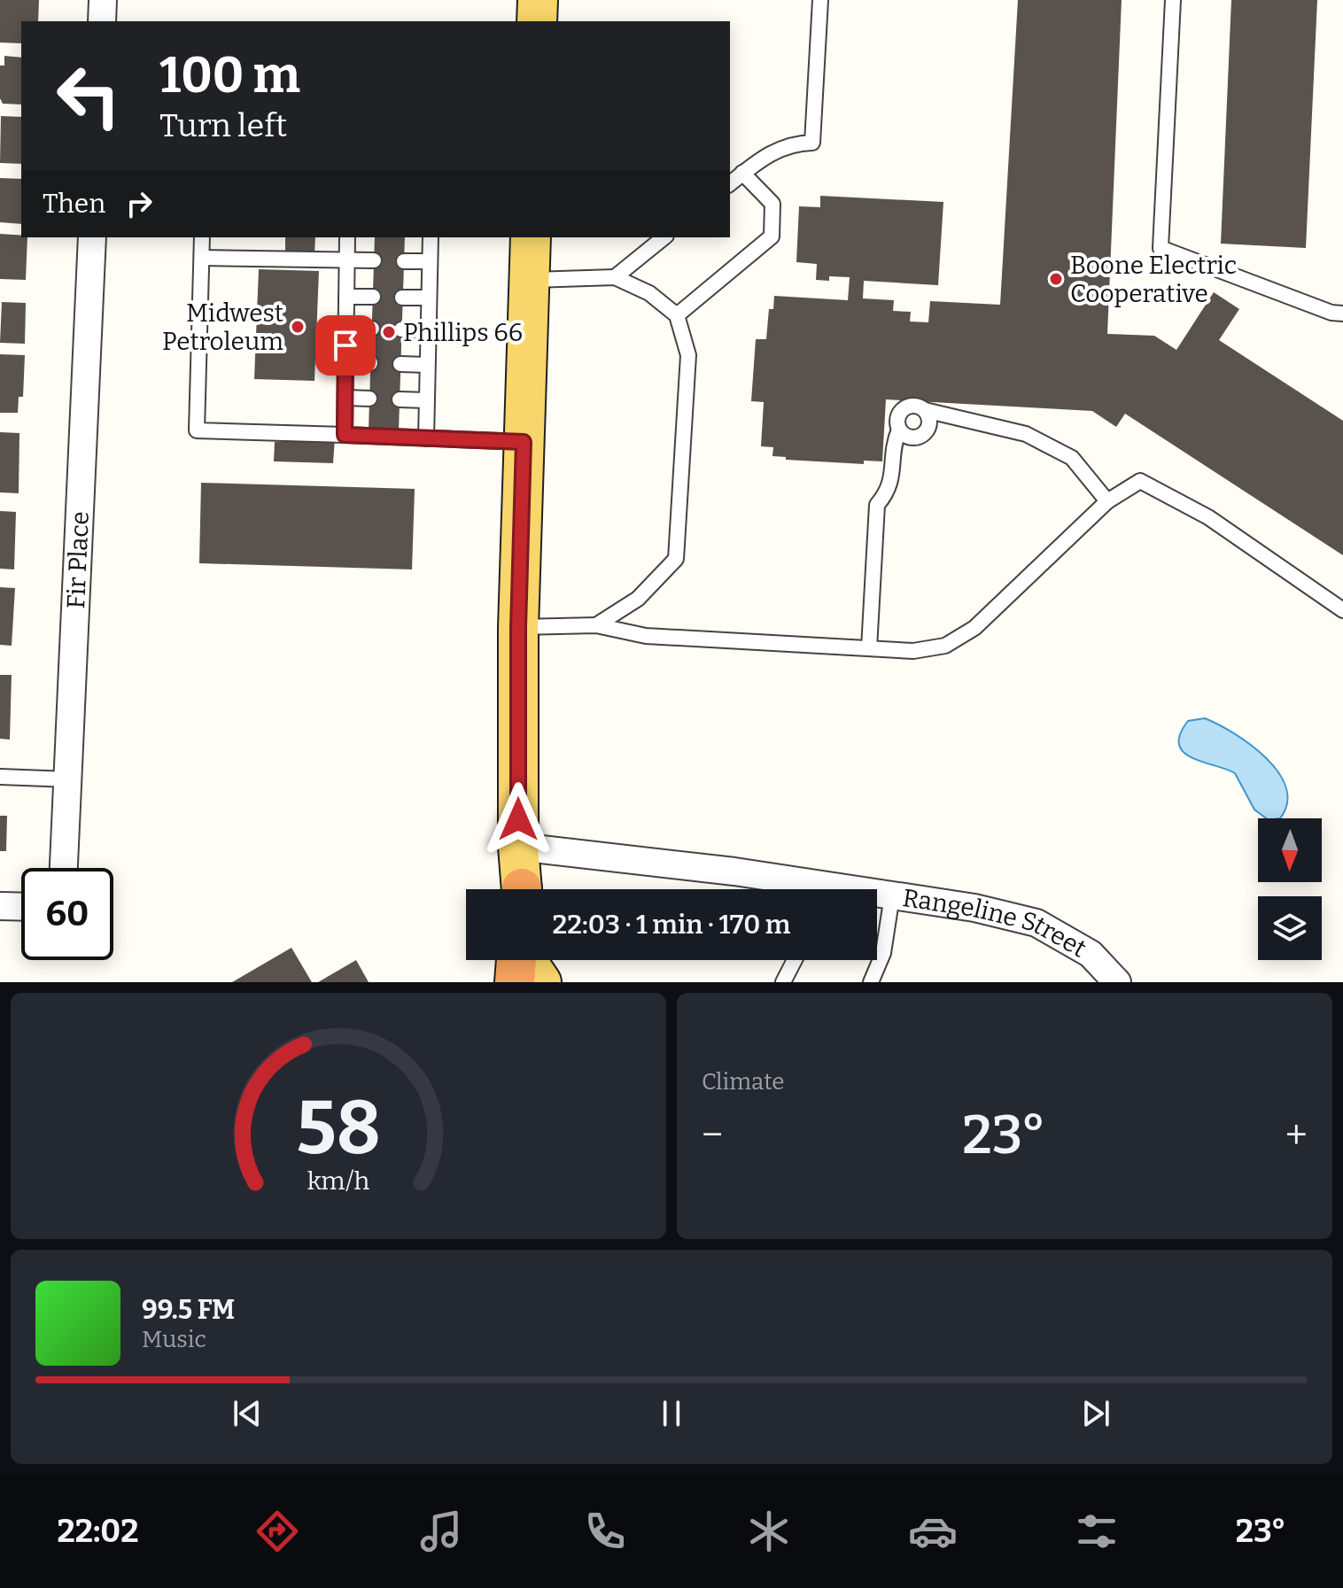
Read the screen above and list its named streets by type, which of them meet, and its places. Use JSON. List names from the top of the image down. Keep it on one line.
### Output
{"streets":{"street":["Fir Place","Rangeline Street"]},"places":["Boone Electric Cooperative","Midwest Petroleum","Phillips 66"],"north":"bottom","page":{"turn":["100 m","Turn left"],"then":"Then","limit":"60","trip":"22:03 · 1 min · 170 m","tile":"Climate","heat":["−","23°","+"],"song":["99.5 FM","Music"],"tabs":["22:02","23°"],"gauge":["58","km/h"]}}
